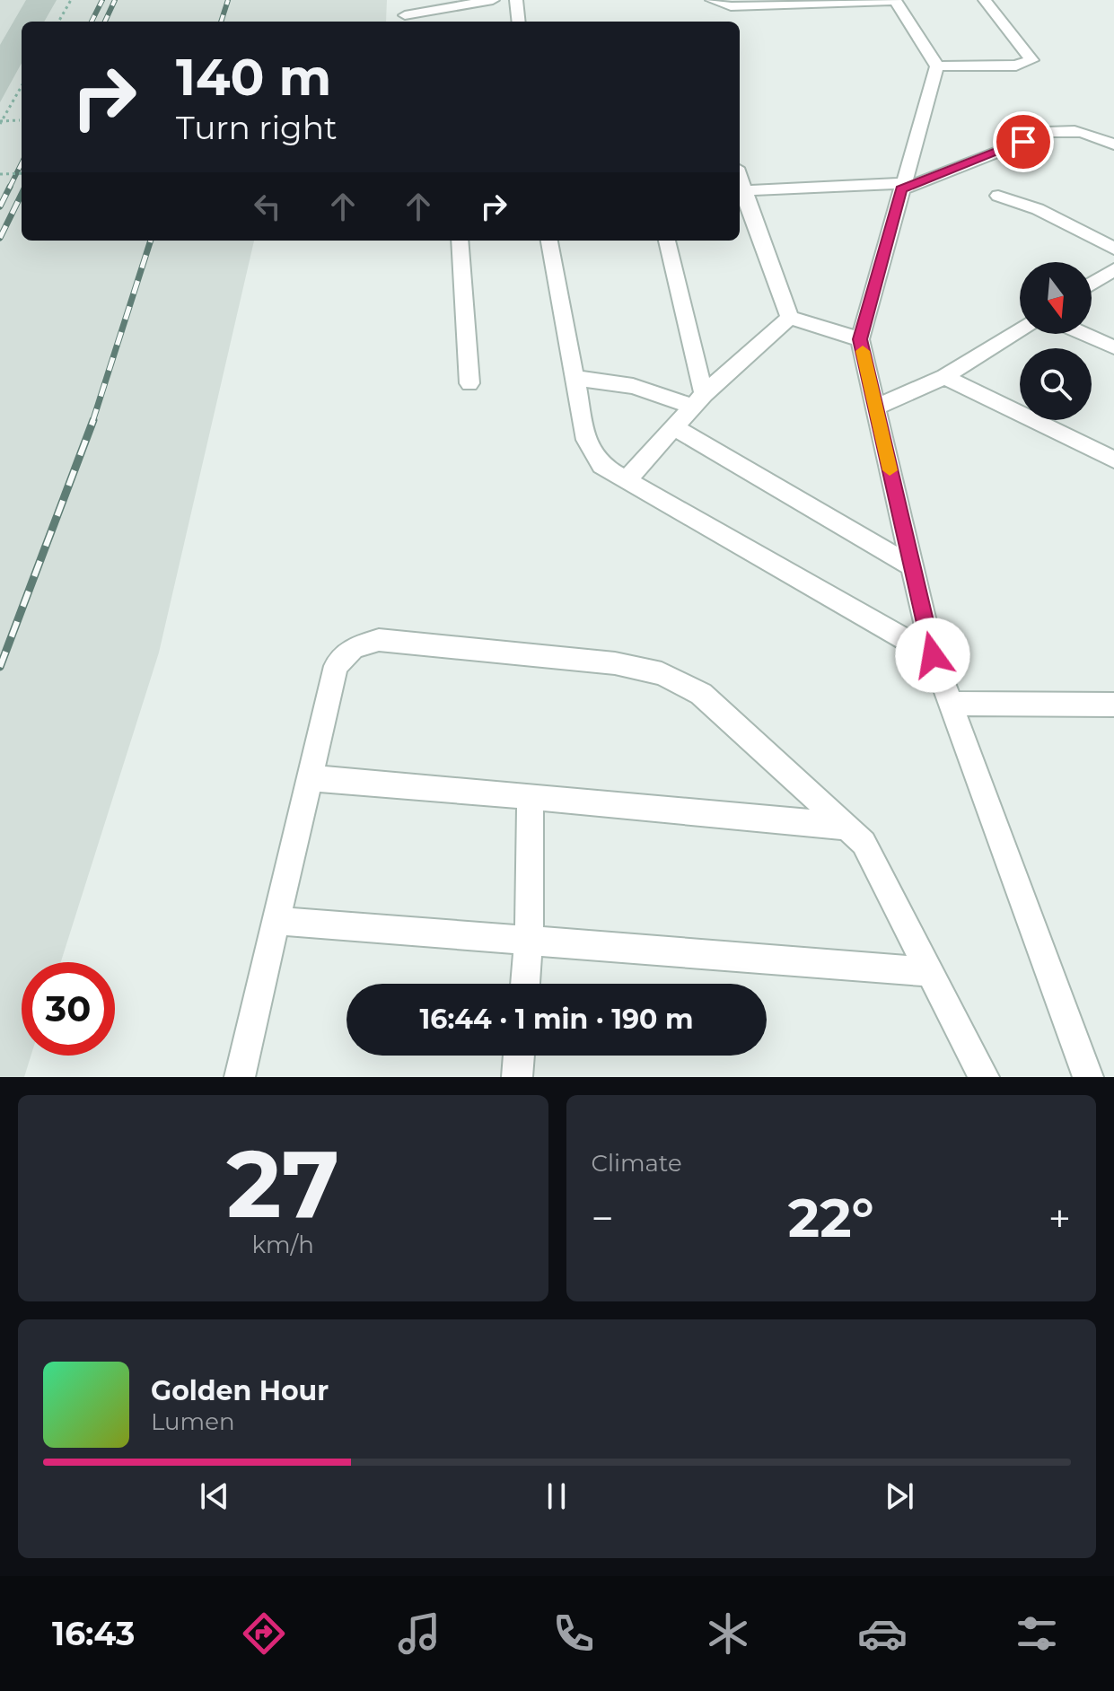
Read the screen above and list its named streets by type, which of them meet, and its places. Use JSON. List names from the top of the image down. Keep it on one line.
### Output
{"north":"bottom","page":{"turn":["140 m","Turn right"],"limit":"30","trip":"16:44 · 1 min · 190 m","tile":[["27","km/h"],"Climate"],"heat":["−","22°","+"],"song":["Golden Hour","Lumen"],"tabs":"16:43"}}
